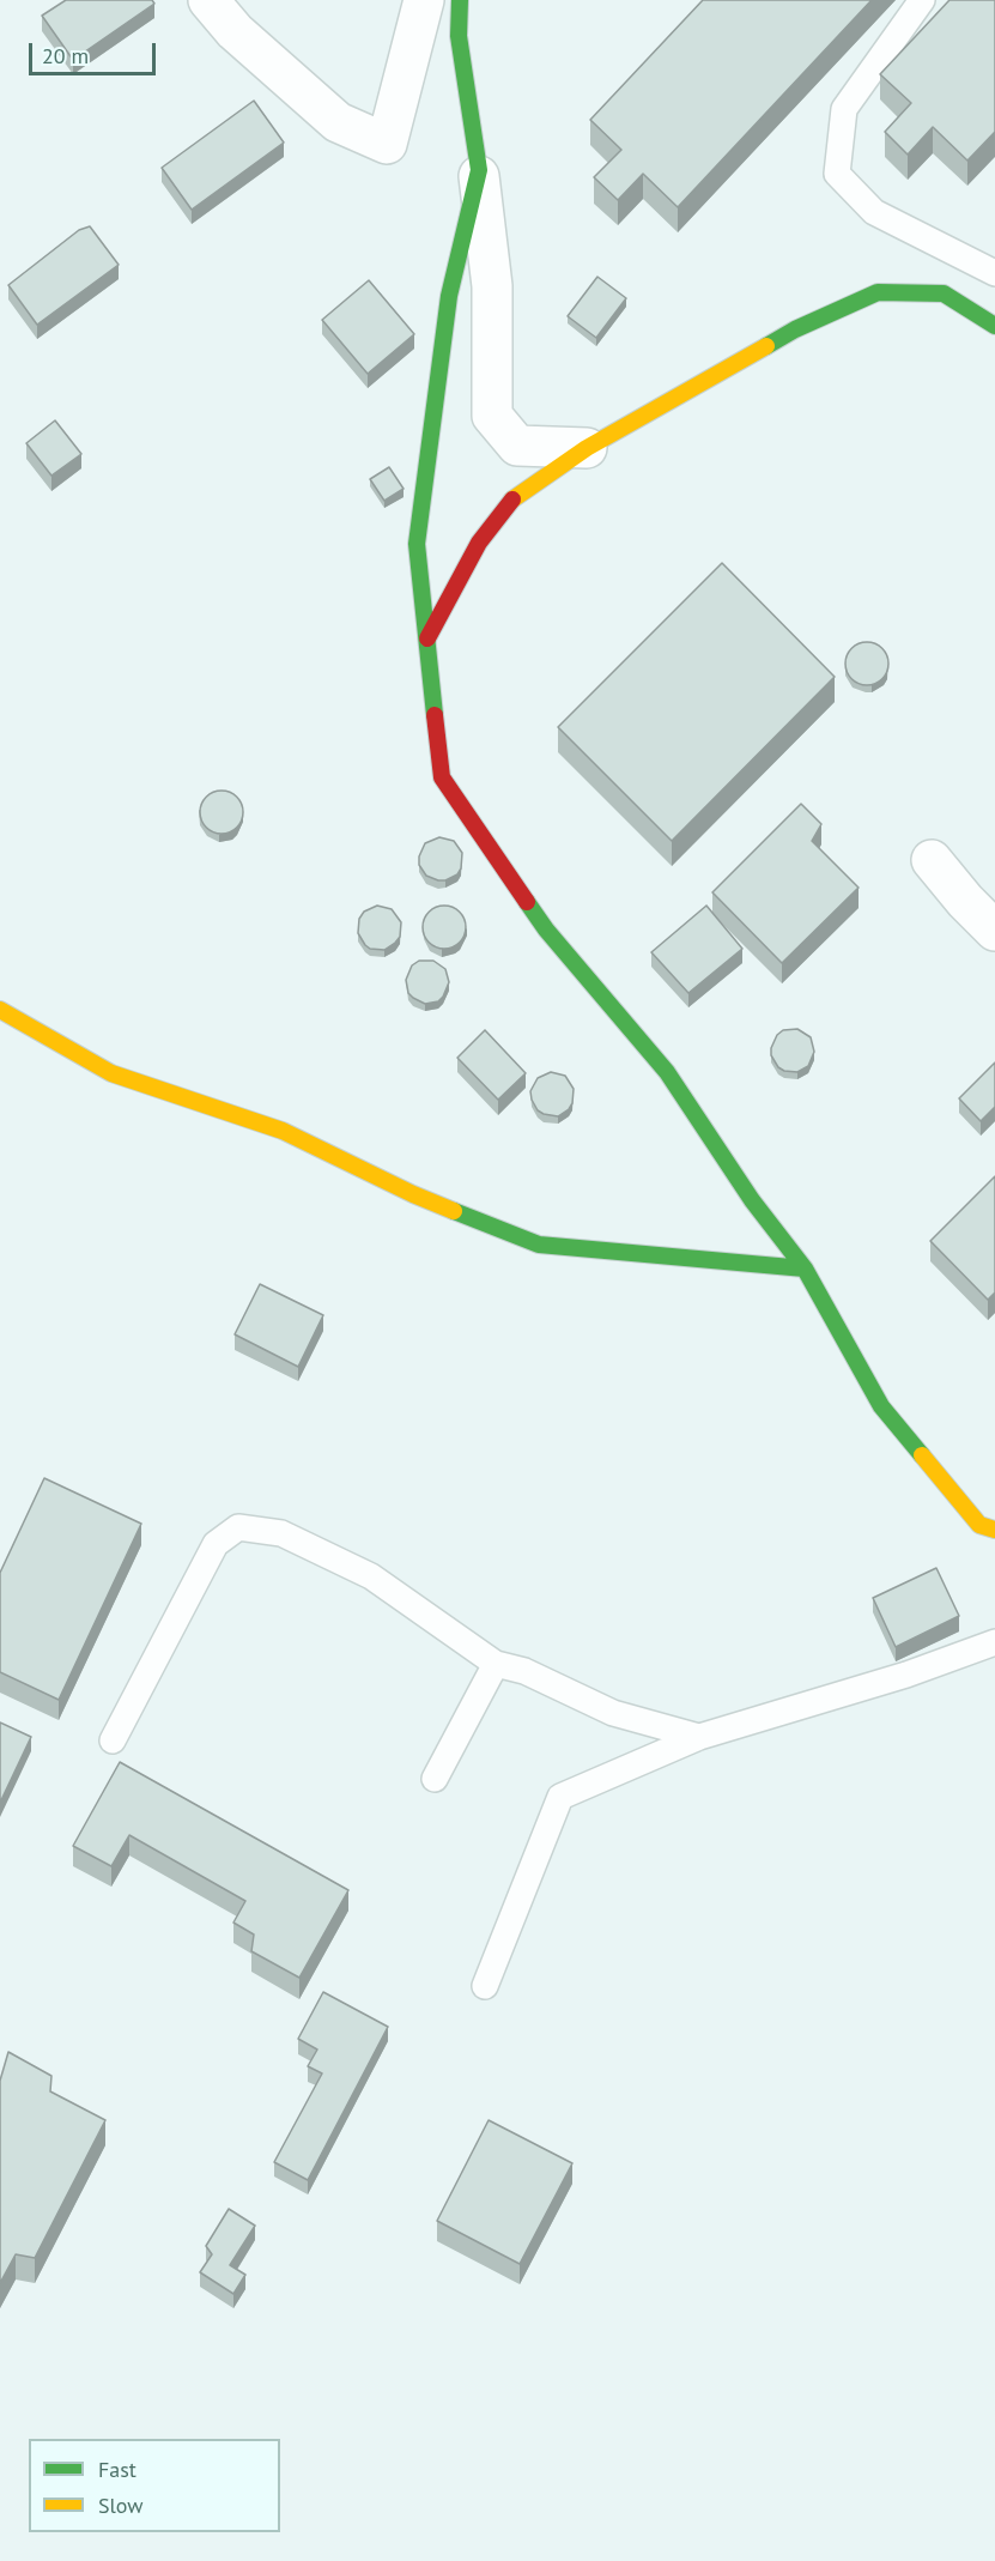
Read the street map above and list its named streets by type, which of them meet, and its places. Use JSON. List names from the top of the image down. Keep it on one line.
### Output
{"legend":["Fast","Slow"],"scale_bar":"20 m"}
